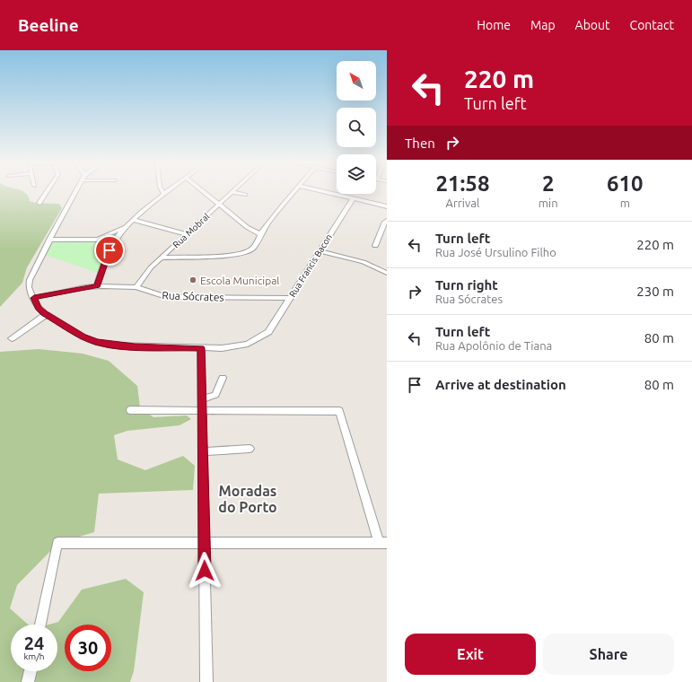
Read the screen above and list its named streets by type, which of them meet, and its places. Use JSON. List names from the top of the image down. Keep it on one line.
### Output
{"streets":{"street":["Rua Mobral","Rua Francis Bacon","Rua Sócrates"]},"crossings":[["Rua Mobral","Rua Sócrates"],["Rua Francis Bacon","Rua Sócrates"]],"districts":["Moradas do Porto"],"places":["Escola Municipal"],"north":"top left","page":{"header":"Beeline","nav":["Home","Map","About","Contact"],"turn":["220 m","Turn left"],"then":"Then","eta":["21:58","Arrival","2","min","610","m"],"list":[{"name":"Turn left","note":"Rua José Ursulino Filho","value":"220 m"},{"name":"Turn right","note":"Rua Sócrates","value":"230 m"},{"name":"Turn left","note":"Rua Apolônio de Tiana","value":"80 m"},{"name":"Arrive at destination","value":"80 m"}],"speed":"24 km/h","limit":"30","buttons":["Exit","Share"]}}
